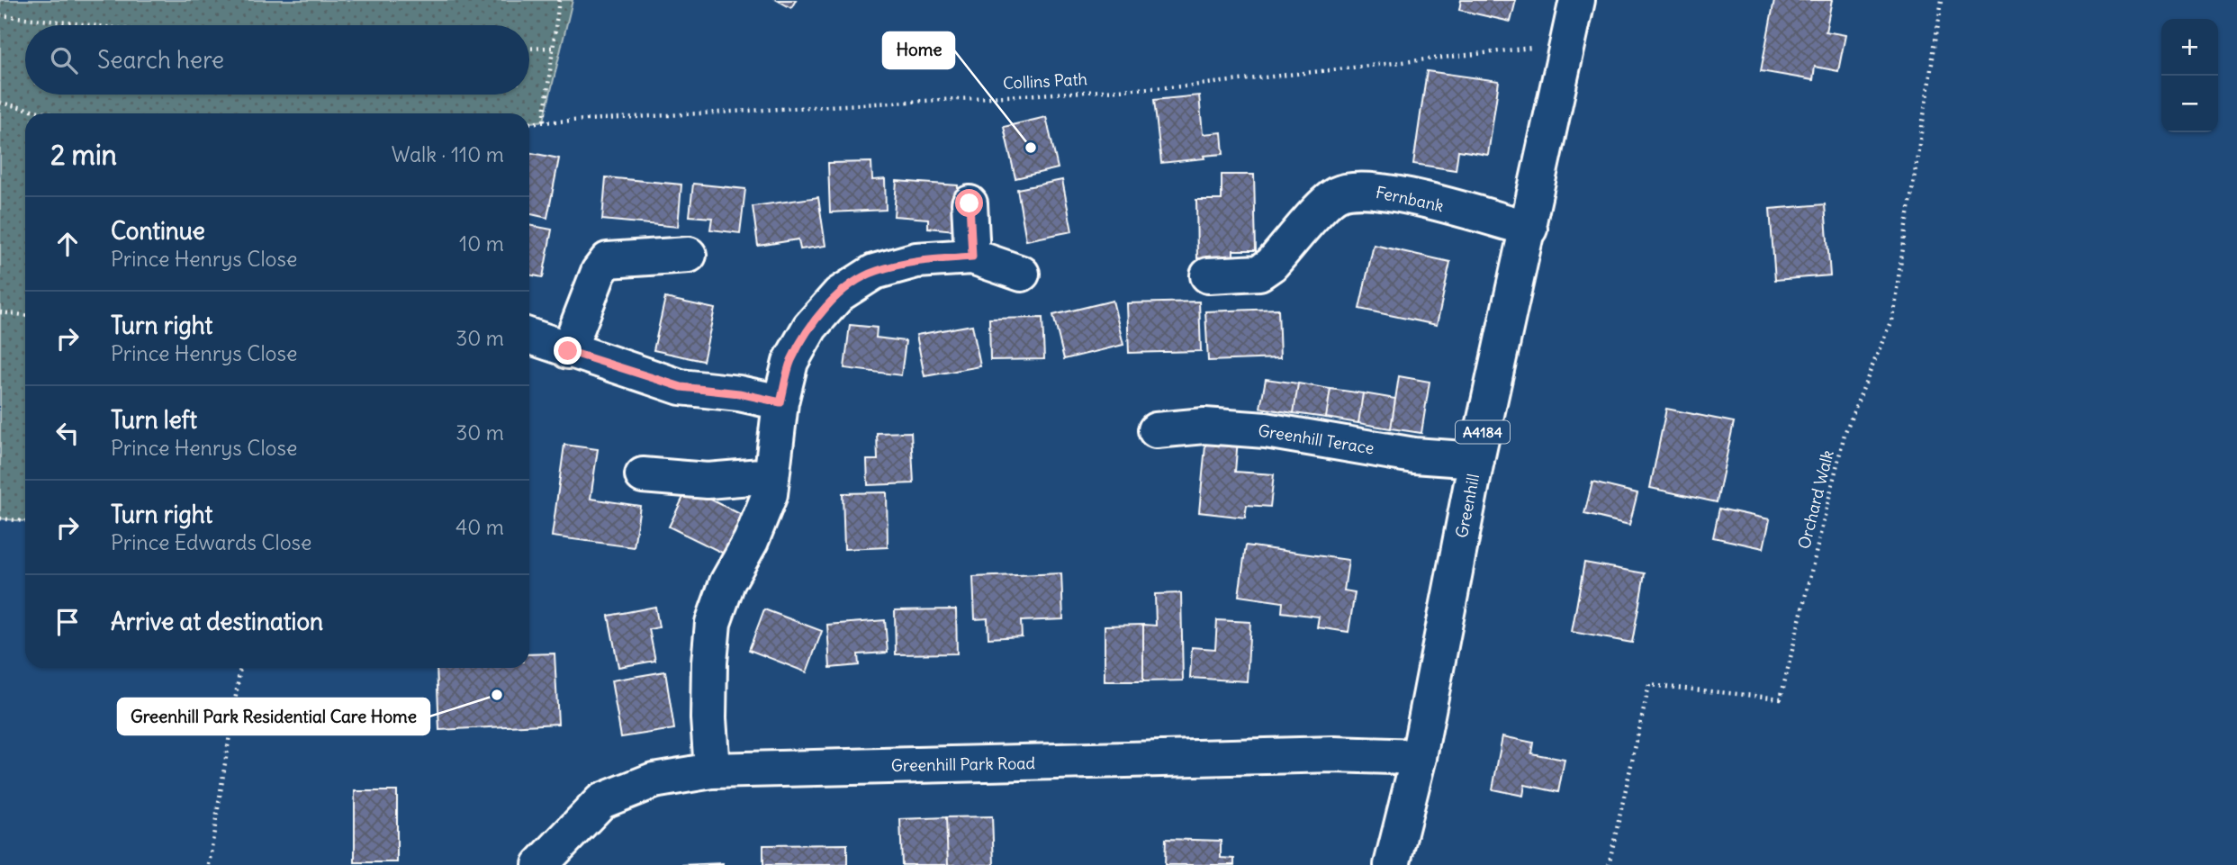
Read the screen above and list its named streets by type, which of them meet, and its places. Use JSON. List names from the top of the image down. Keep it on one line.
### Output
{"streets":{"street":["Fernbank","A4184","Greenhill Terace","Greenhill","Greenhill Park Road"],"path":["Collins Path","Orchard Walk"]},"crossings":[["Collins Path","Greenhill"],["Fernbank","Greenhill"],["Greenhill Terace","Greenhill"],["Greenhill","Greenhill Park Road"]],"places":["Home","Greenhill Park Residential Care Home"],"page":{"map_buttons":["+","−"],"search":"Search here","heading":["2 min","Walk · 110 m"],"list":[["Continue","Prince Henrys Close","10 m"],["Turn right","Prince Henrys Close","30 m"],["Turn left","Prince Henrys Close","30 m"],["Turn right","Prince Edwards Close","40 m"],"Arrive at destination"]}}
